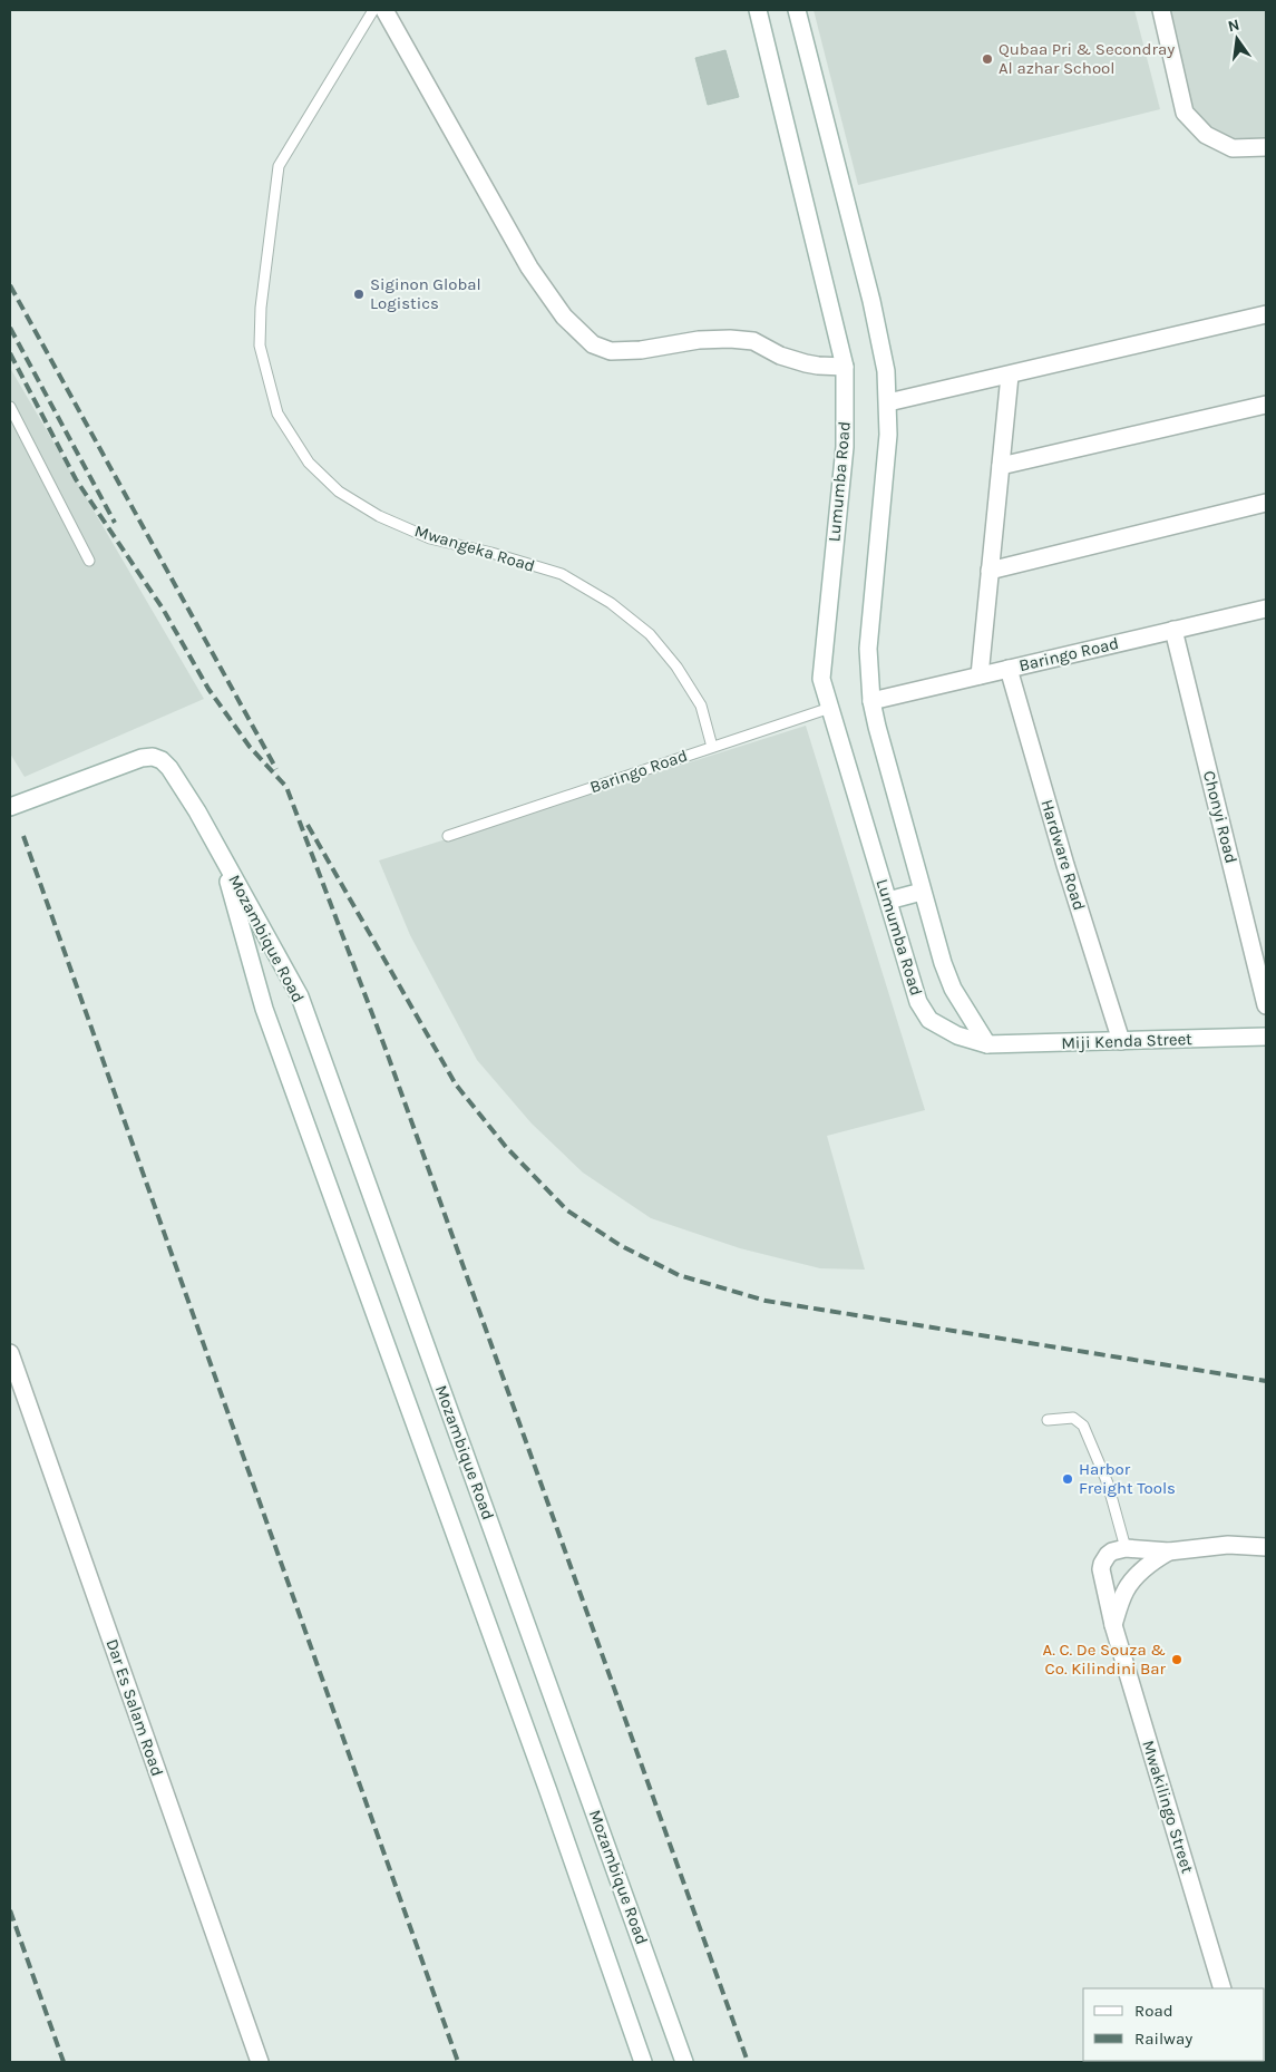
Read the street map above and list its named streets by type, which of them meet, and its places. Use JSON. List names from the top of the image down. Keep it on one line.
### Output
{"streets":{"street":["Lumumba Road","Baringo Road","Chonyi Road","Hardware Road","Mozambique Road","Miji Kenda Street","Dar Es Salam Road","Mwakilingo Street"],"lane":["Mwangeka Road"]},"crossings":[["Lumumba Road","Baringo Road"],["Lumumba Road","Miji Kenda Street"],["Mwangeka Road","Baringo Road"],["Baringo Road","Chonyi Road"],["Baringo Road","Hardware Road"],["Hardware Road","Miji Kenda Street"]],"places":["Qubaa Pri & Secondray Al azhar School","Siginon Global Logistics","Harbor Freight Tools","A. C. De Souza & Co. Kilindini Bar"],"legend":["Road","Railway"],"north":"top"}
